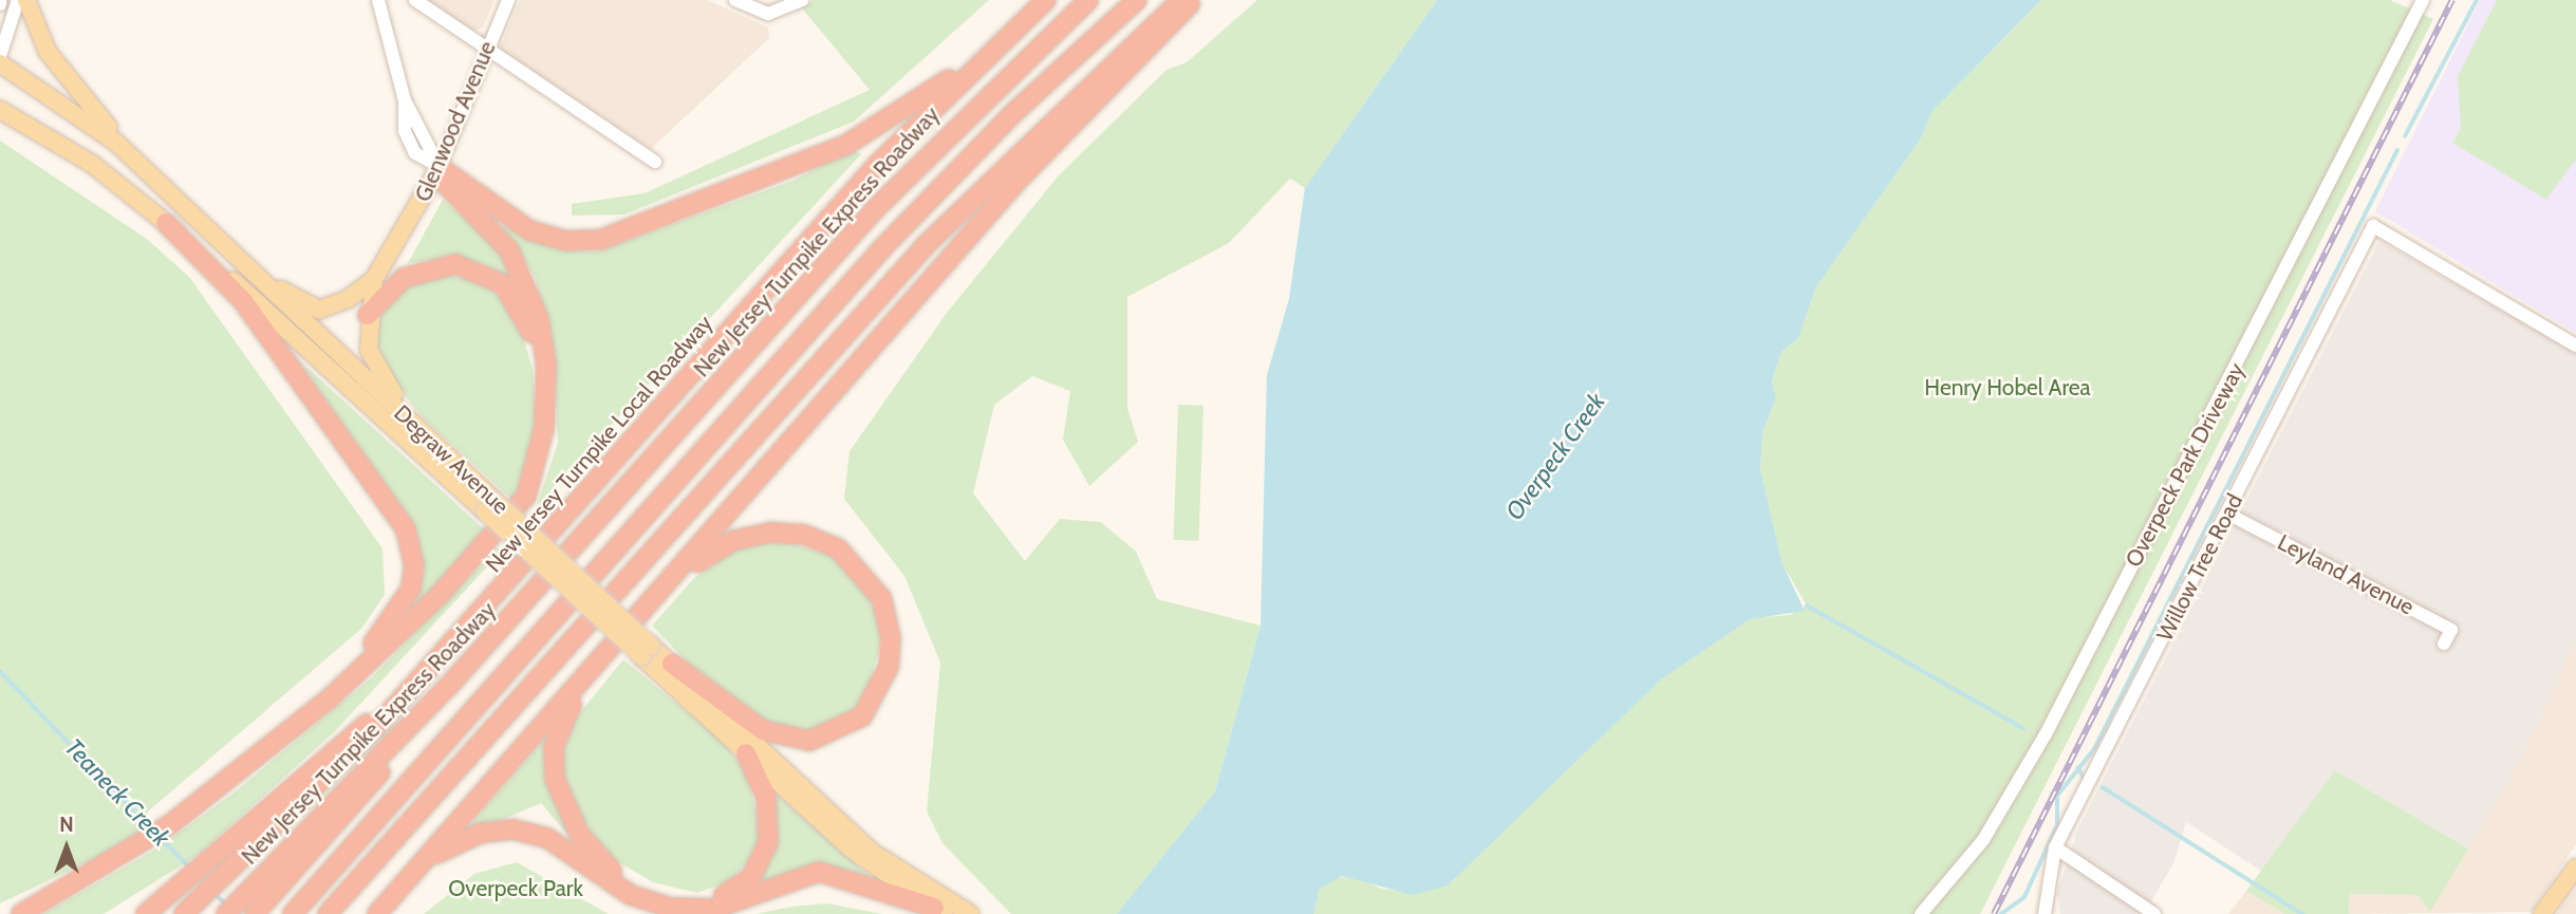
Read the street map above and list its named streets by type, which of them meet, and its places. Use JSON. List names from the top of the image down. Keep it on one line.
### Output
{"streets":{"highway":["New Jersey Turnpike Express Roadway","New Jersey Turnpike Local Roadway"],"main road":["Glenwood Avenue","Degraw Avenue"],"street":["Overpeck Park Driveway","Willow Tree Road","Leyland Avenue"]},"crossings":[["Glenwood Avenue","Degraw Avenue"],["Willow Tree Road","Leyland Avenue"]],"water":["Overpeck Creek","Teaneck Creek"],"parks":["Henry Hobel Area","Overpeck Park"],"north":"top"}
